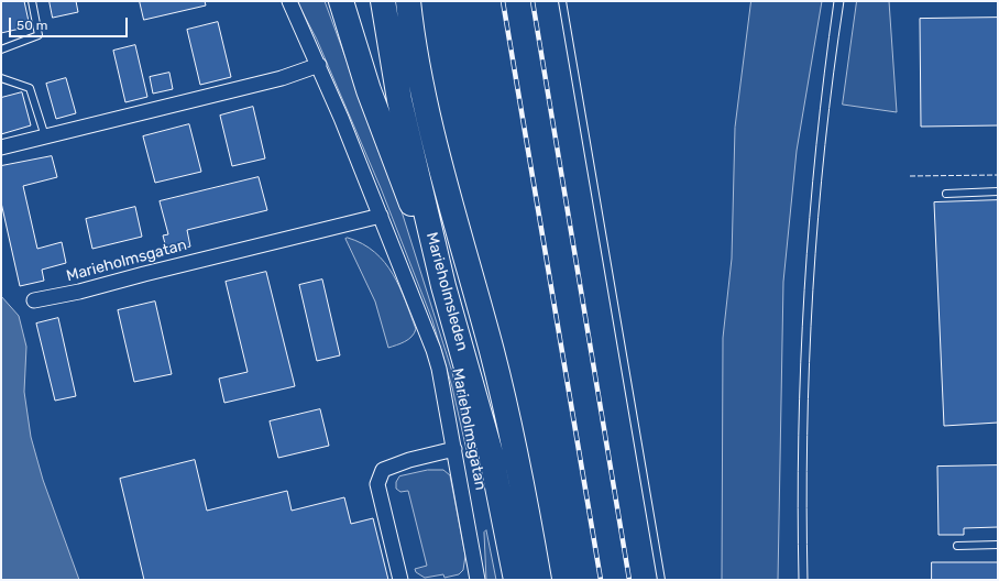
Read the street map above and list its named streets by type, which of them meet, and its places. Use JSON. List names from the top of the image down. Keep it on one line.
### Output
{"streets":{"highway":["Marieholmsleden"],"street":["Marieholmsgatan"]},"scale_bar":"50 m"}
